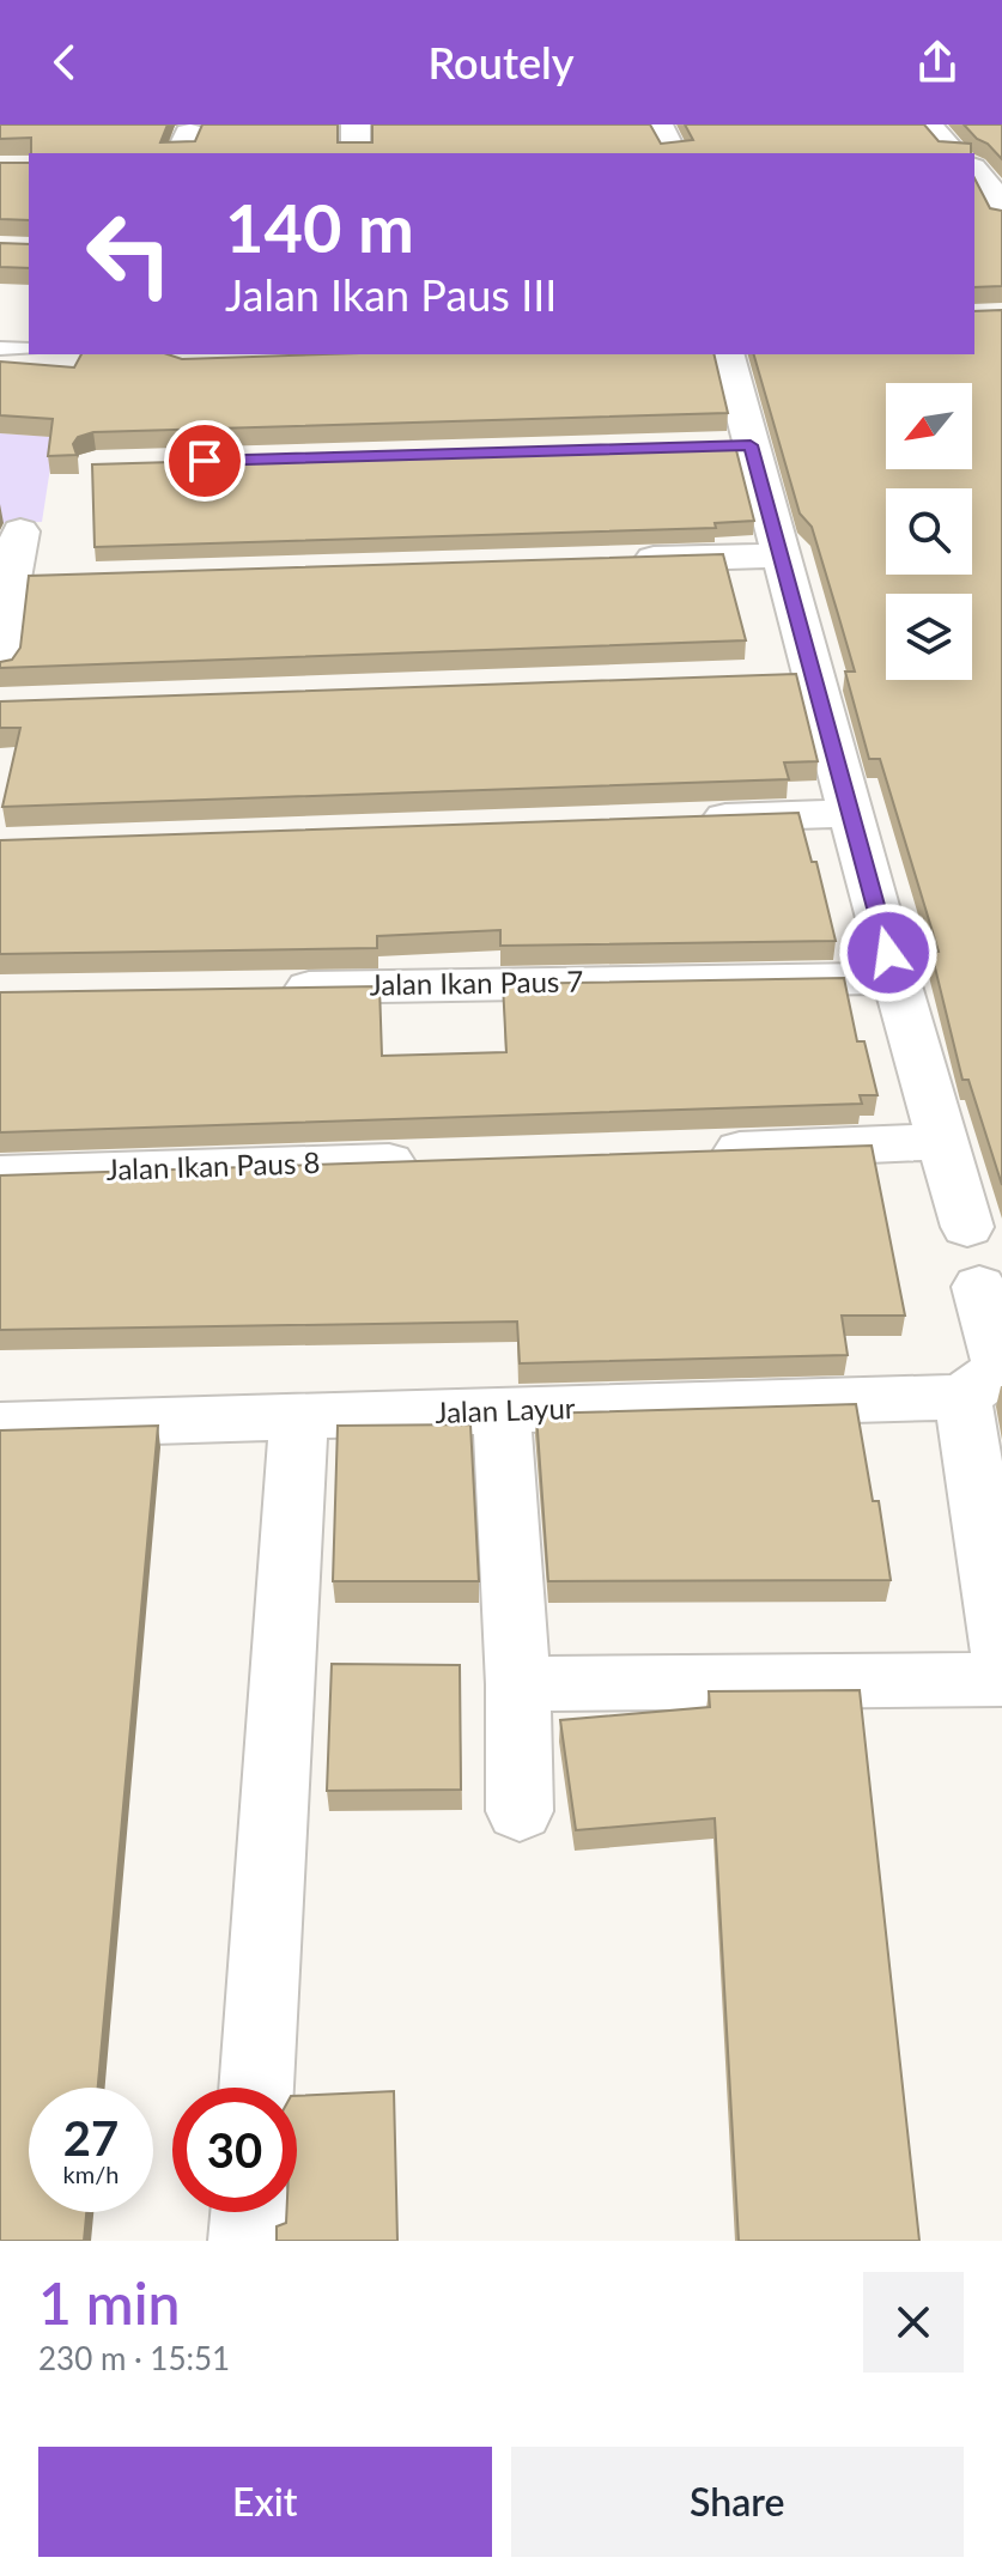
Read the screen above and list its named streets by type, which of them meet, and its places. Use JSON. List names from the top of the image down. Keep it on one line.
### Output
{"streets":{"street":["Jalan Ikan Paus 7","Jalan Ikan Paus 8","Jalan Layur"]},"north":"bottom left","page":{"header":"Routely","turn":["140 m","Jalan Ikan Paus III"],"speed":"27 km/h","limit":"30","heading":["1 min","230 m · 15:51"],"buttons":["Exit","Share"]}}
